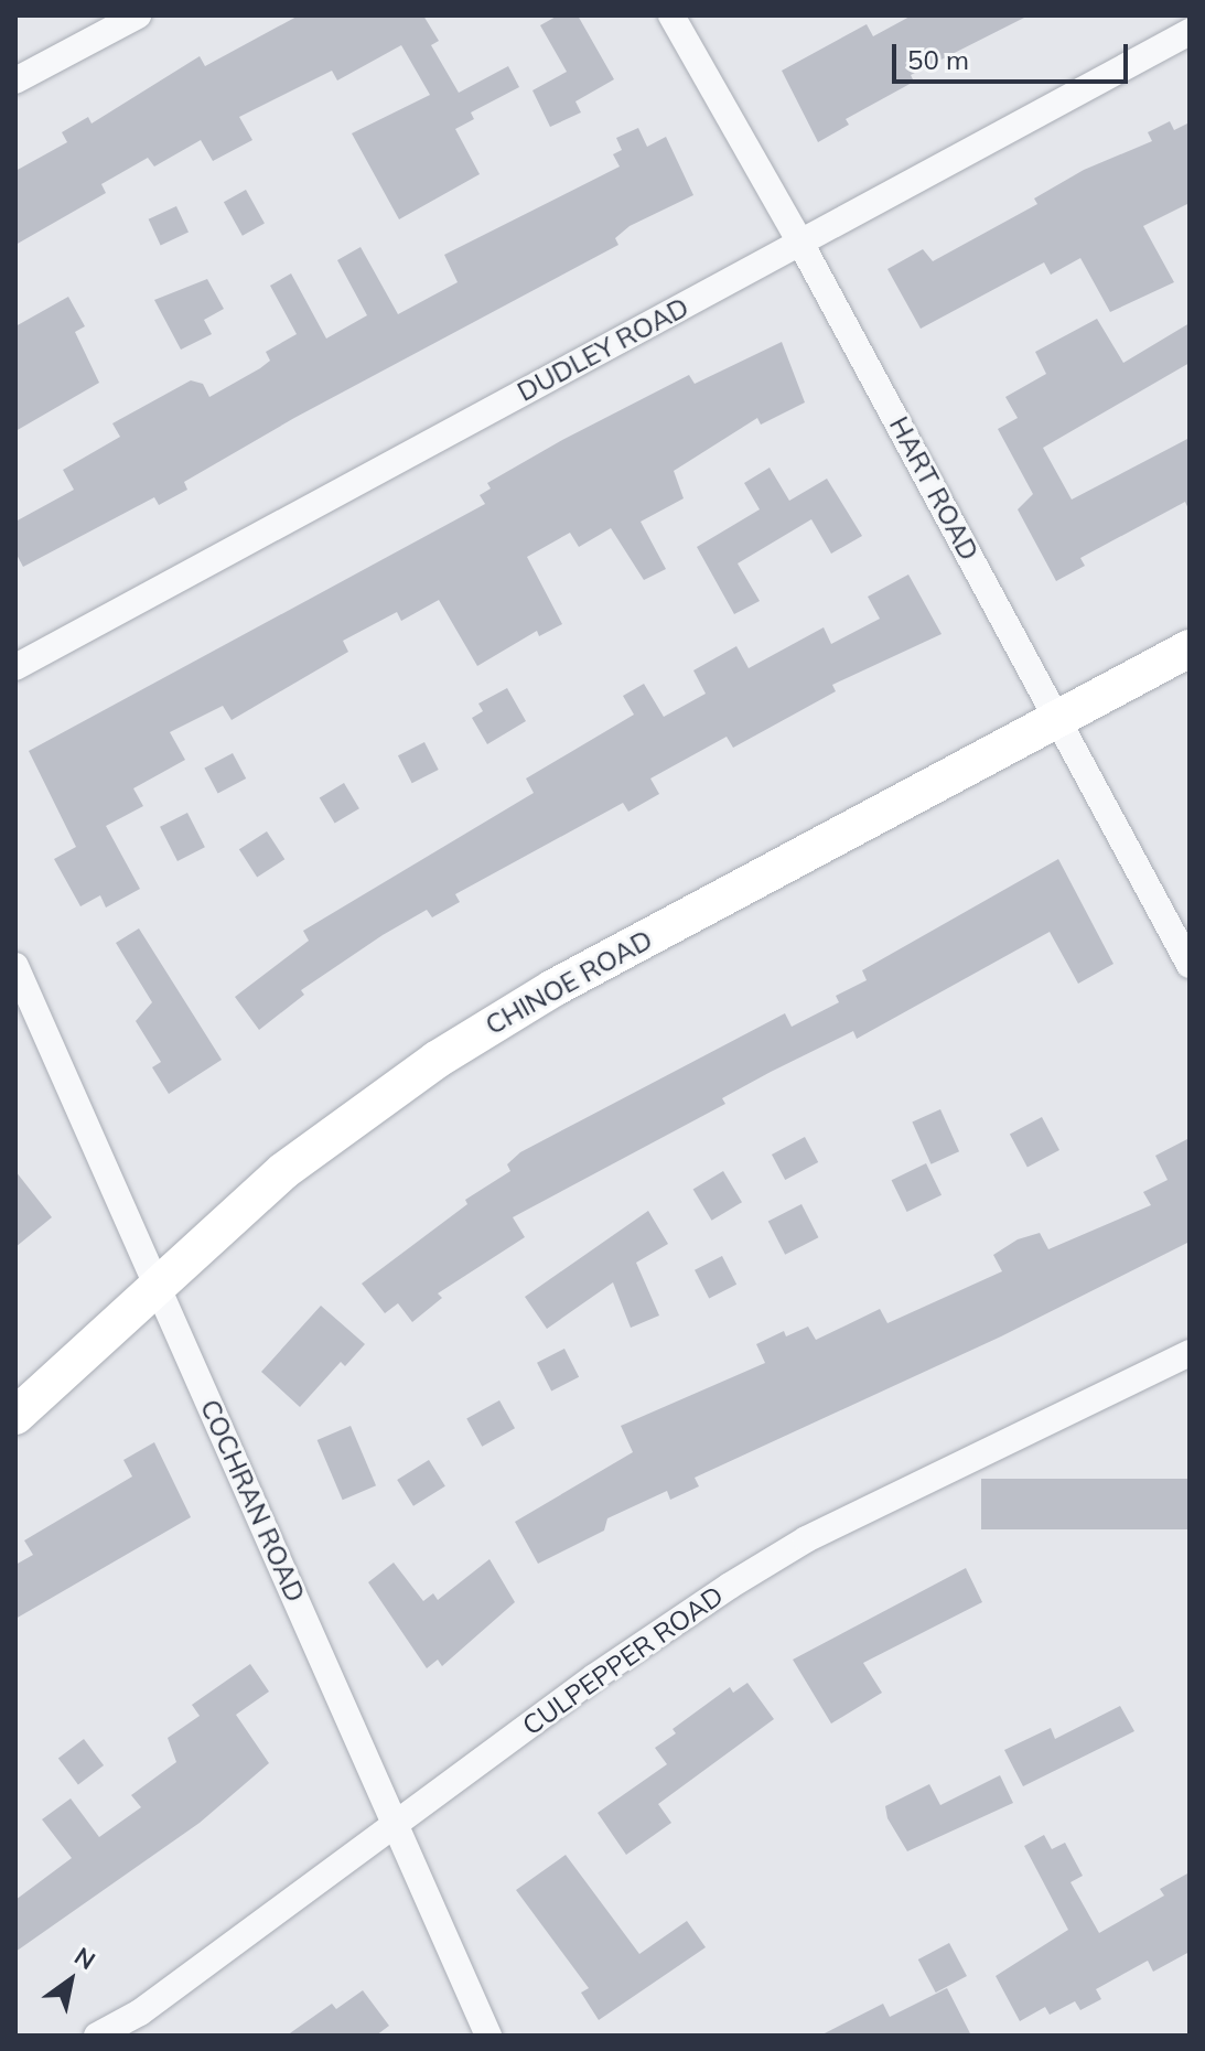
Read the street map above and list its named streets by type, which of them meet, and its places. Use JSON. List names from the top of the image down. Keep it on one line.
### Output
{"streets":{"street":["DUDLEY ROAD","HART ROAD","CHINOE ROAD","COCHRAN ROAD","CULPEPPER ROAD"]},"crossings":[["DUDLEY ROAD","HART ROAD"],["HART ROAD","CHINOE ROAD"],["CHINOE ROAD","COCHRAN ROAD"],["COCHRAN ROAD","CULPEPPER ROAD"]],"scale_bar":"50 m","north":"top right"}
